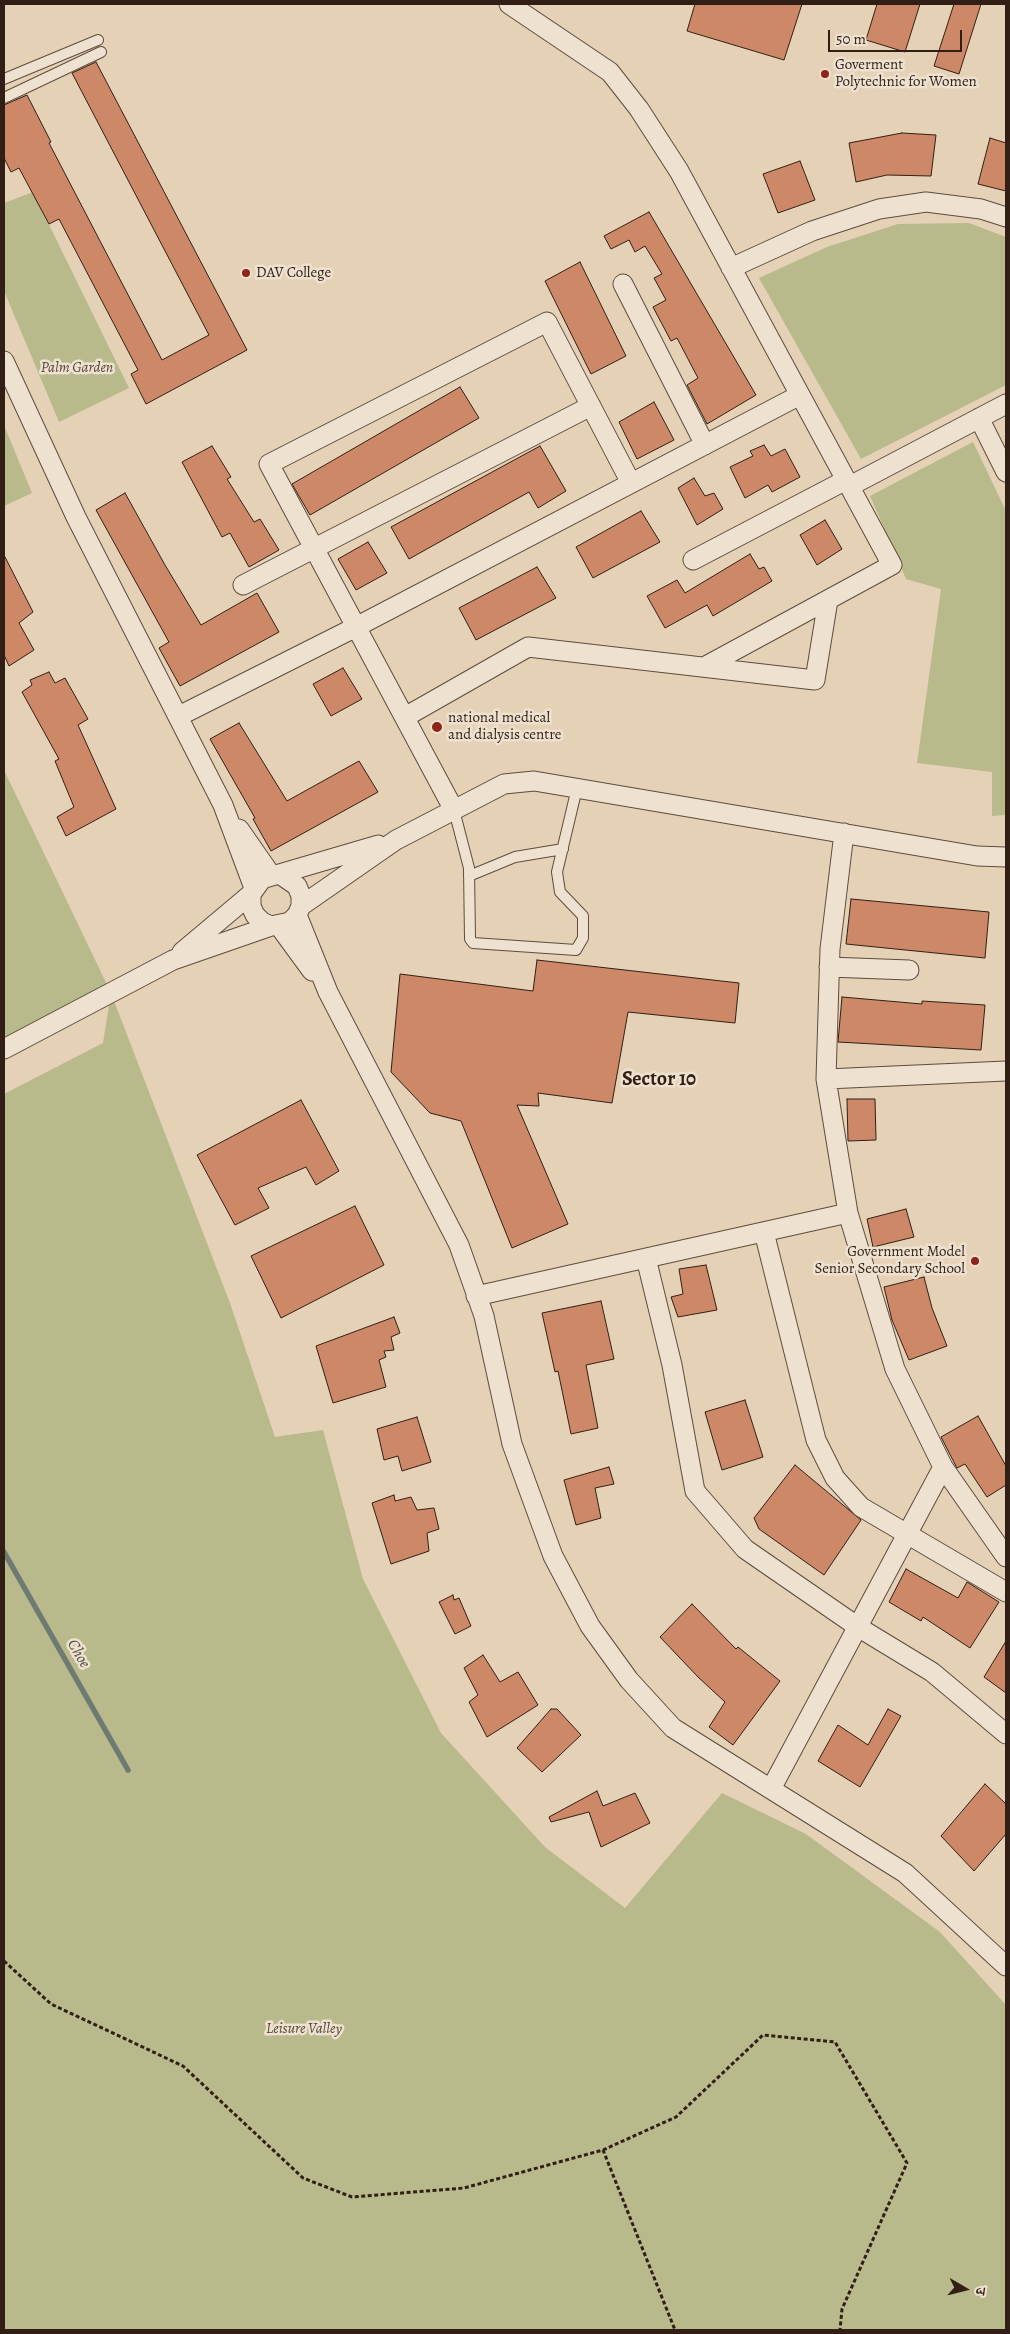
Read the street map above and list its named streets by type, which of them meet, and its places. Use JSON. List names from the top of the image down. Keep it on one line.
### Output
{"districts":["Sector 10"],"water":["Choe"],"parks":["Palm Garden","Leisure Valley"],"places":["Goverment Polytechnic for Women","DAV College","national medical and dialysis centre","Government Model Senior Secondary School"],"scale_bar":"50 m","north":"right"}
